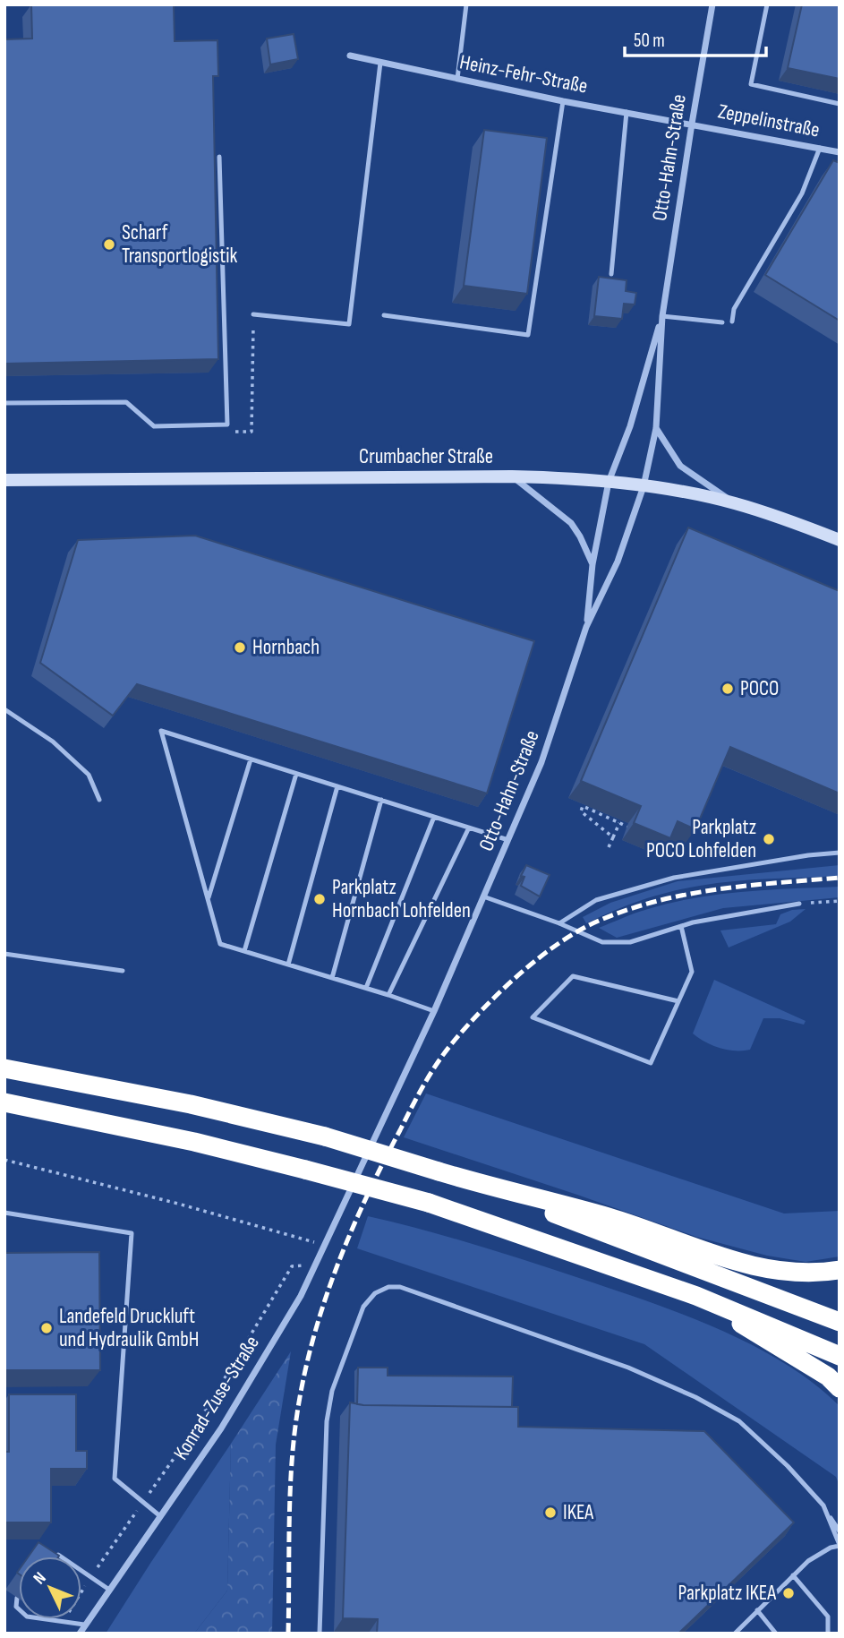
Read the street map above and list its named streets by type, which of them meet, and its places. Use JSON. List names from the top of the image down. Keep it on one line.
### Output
{"streets":{"main road":["Crumbacher Straße"],"street":["Heinz-Fehr-Straße","Zeppelinstraße","Otto-Hahn-Straße","Konrad-Zuse-Straße"]},"crossings":[["Heinz-Fehr-Straße","Zeppelinstraße"],["Heinz-Fehr-Straße","Otto-Hahn-Straße"],["Zeppelinstraße","Otto-Hahn-Straße"],["Otto-Hahn-Straße","Crumbacher Straße"],["Otto-Hahn-Straße","Konrad-Zuse-Straße"]],"places":["Scharf Transportlogistik","Hornbach","POCO","Parkplatz POCO Lohfelden","Parkplatz Hornbach Lohfelden","Landefeld Druckluft und Hydraulik GmbH","IKEA","Parkplatz IKEA"],"scale_bar":"50 m","north":"top left"}
